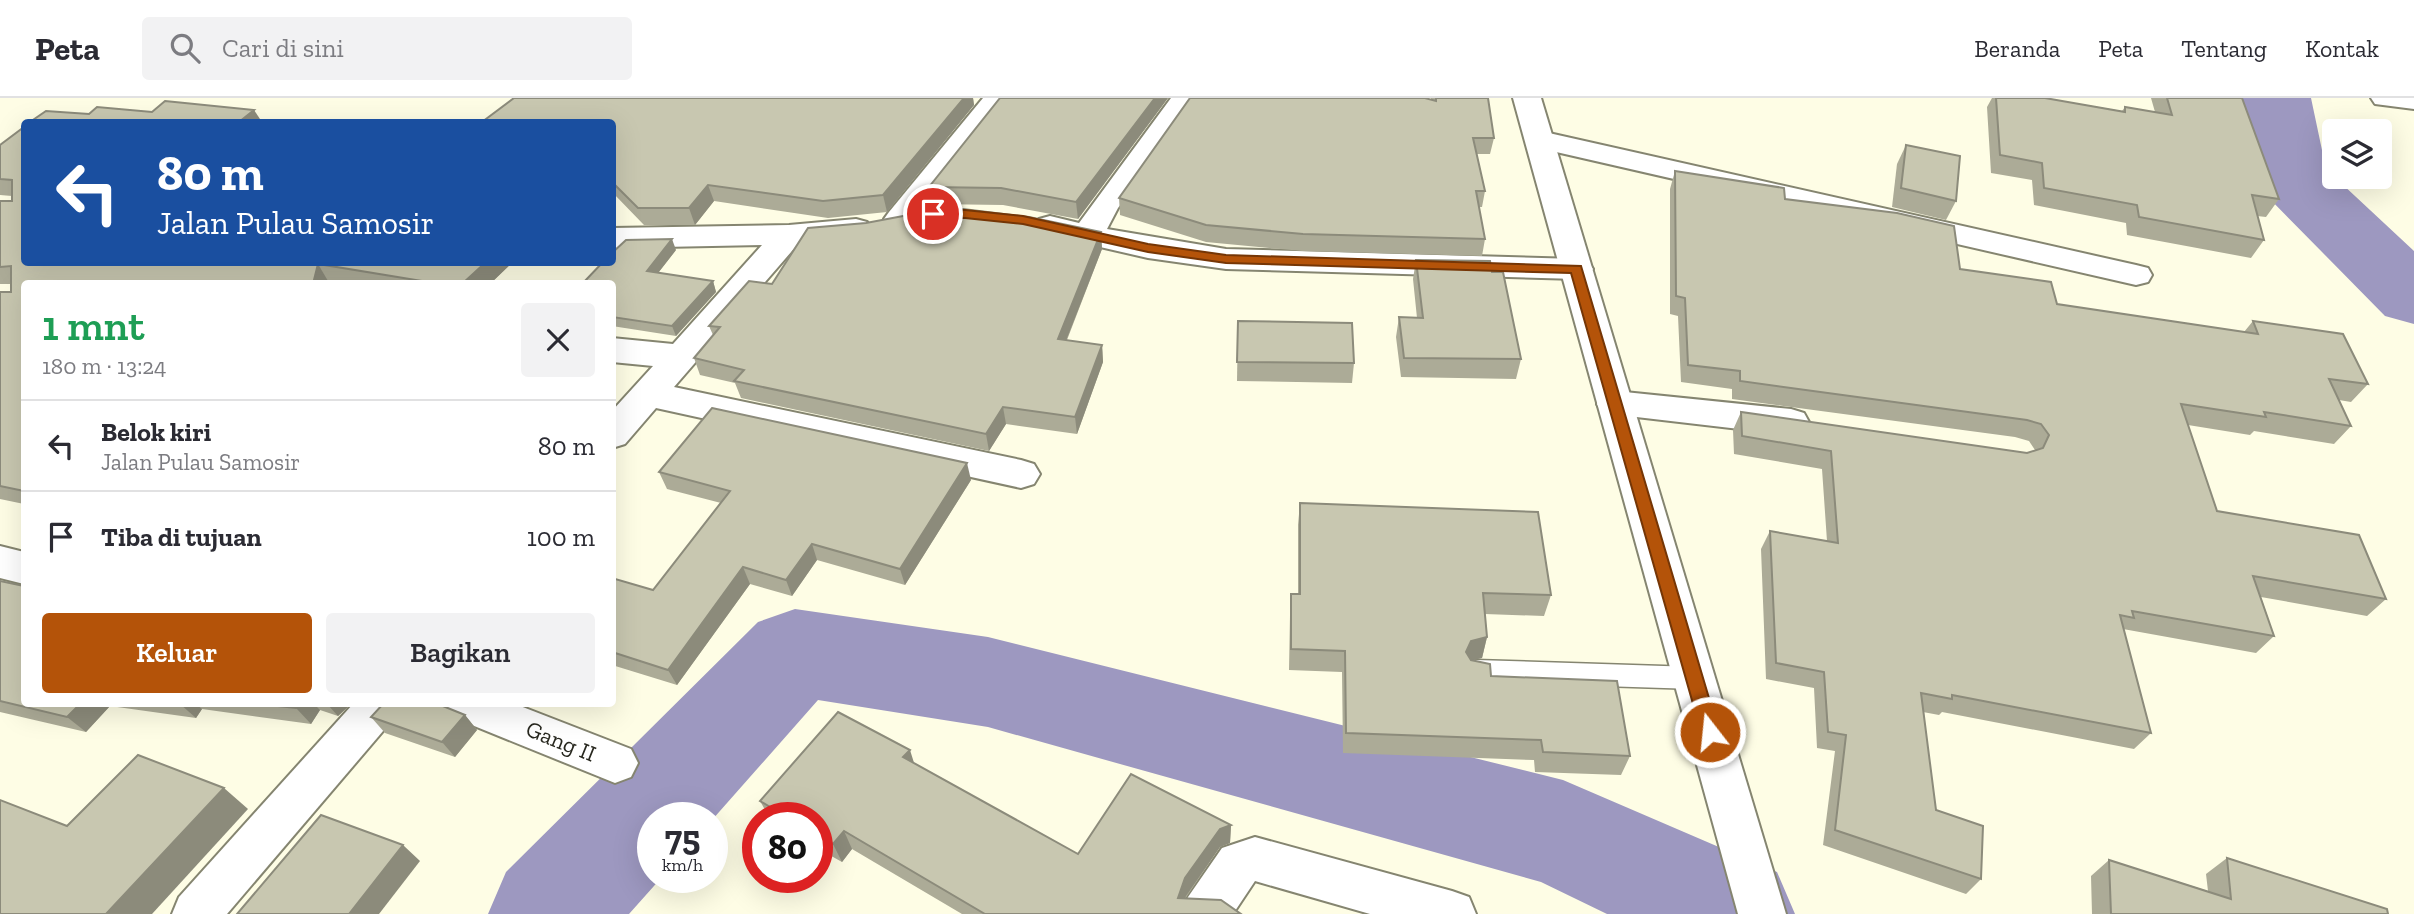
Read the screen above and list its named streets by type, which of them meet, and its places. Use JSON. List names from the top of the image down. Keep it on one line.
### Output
{"streets":{"main road":["Gang II"]},"page":{"header":"Peta","search":"Cari di sini","nav":["Beranda","Peta","Tentang","Kontak"],"turn":["80 m","Jalan Pulau Samosir"],"heading":["1 mnt","180 m · 13:24"],"list":[{"name":"Belok kiri","note":"Jalan Pulau Samosir","value":"80 m"},{"name":"Tiba di tujuan","value":"100 m"}],"buttons":["Keluar","Bagikan"],"speed":"75 km/h","limit":"80"}}
